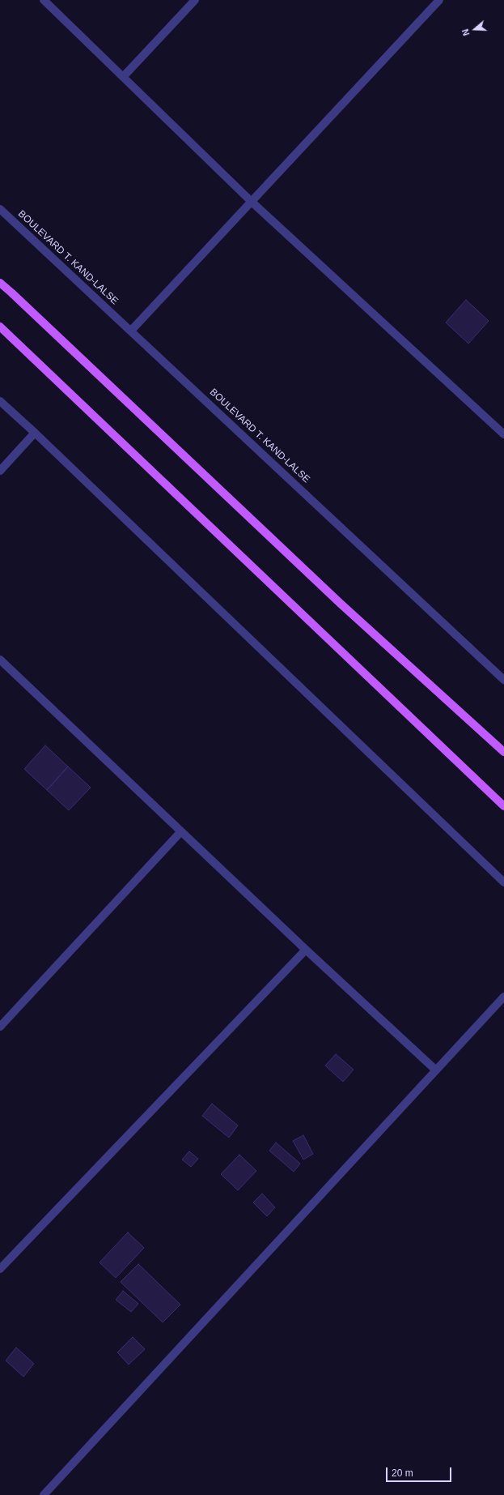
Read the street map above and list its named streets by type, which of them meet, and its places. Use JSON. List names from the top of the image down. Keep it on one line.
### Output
{"streets":{"street":["BOULEVARD T. KAND-LALSE"]},"scale_bar":"20 m","north":"left"}
